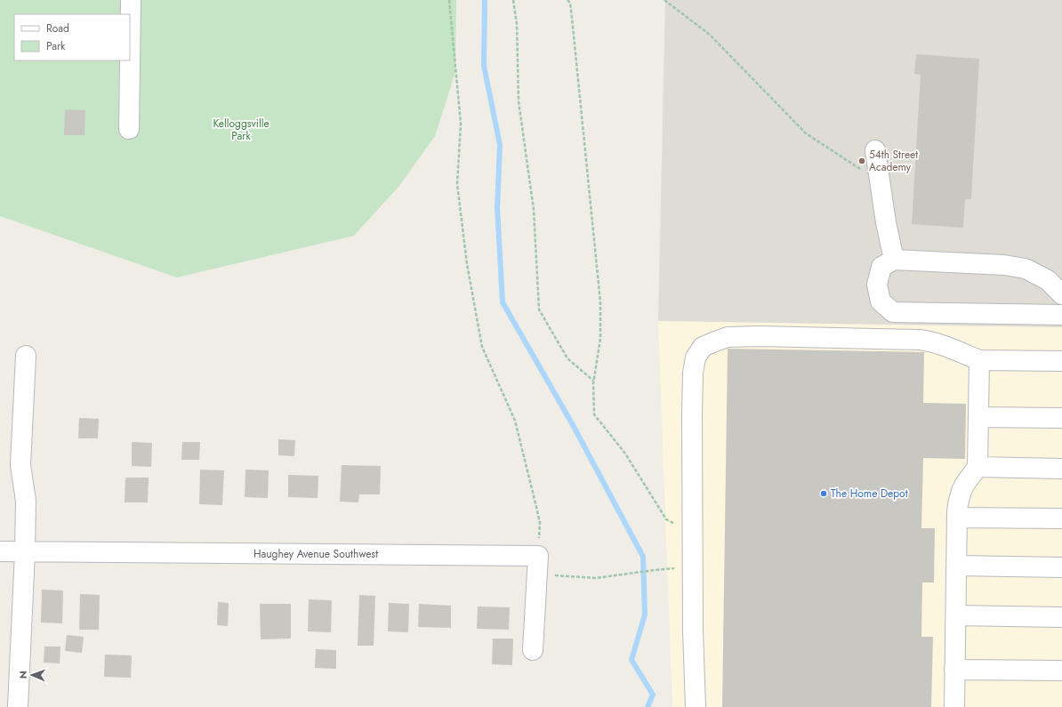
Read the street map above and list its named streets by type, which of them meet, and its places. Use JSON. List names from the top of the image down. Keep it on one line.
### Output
{"streets":{"street":["Haughey Avenue Southwest"]},"parks":["Kelloggsville Park"],"places":["54th Street Academy","The Home Depot"],"legend":["Road","Park"],"north":"left"}
